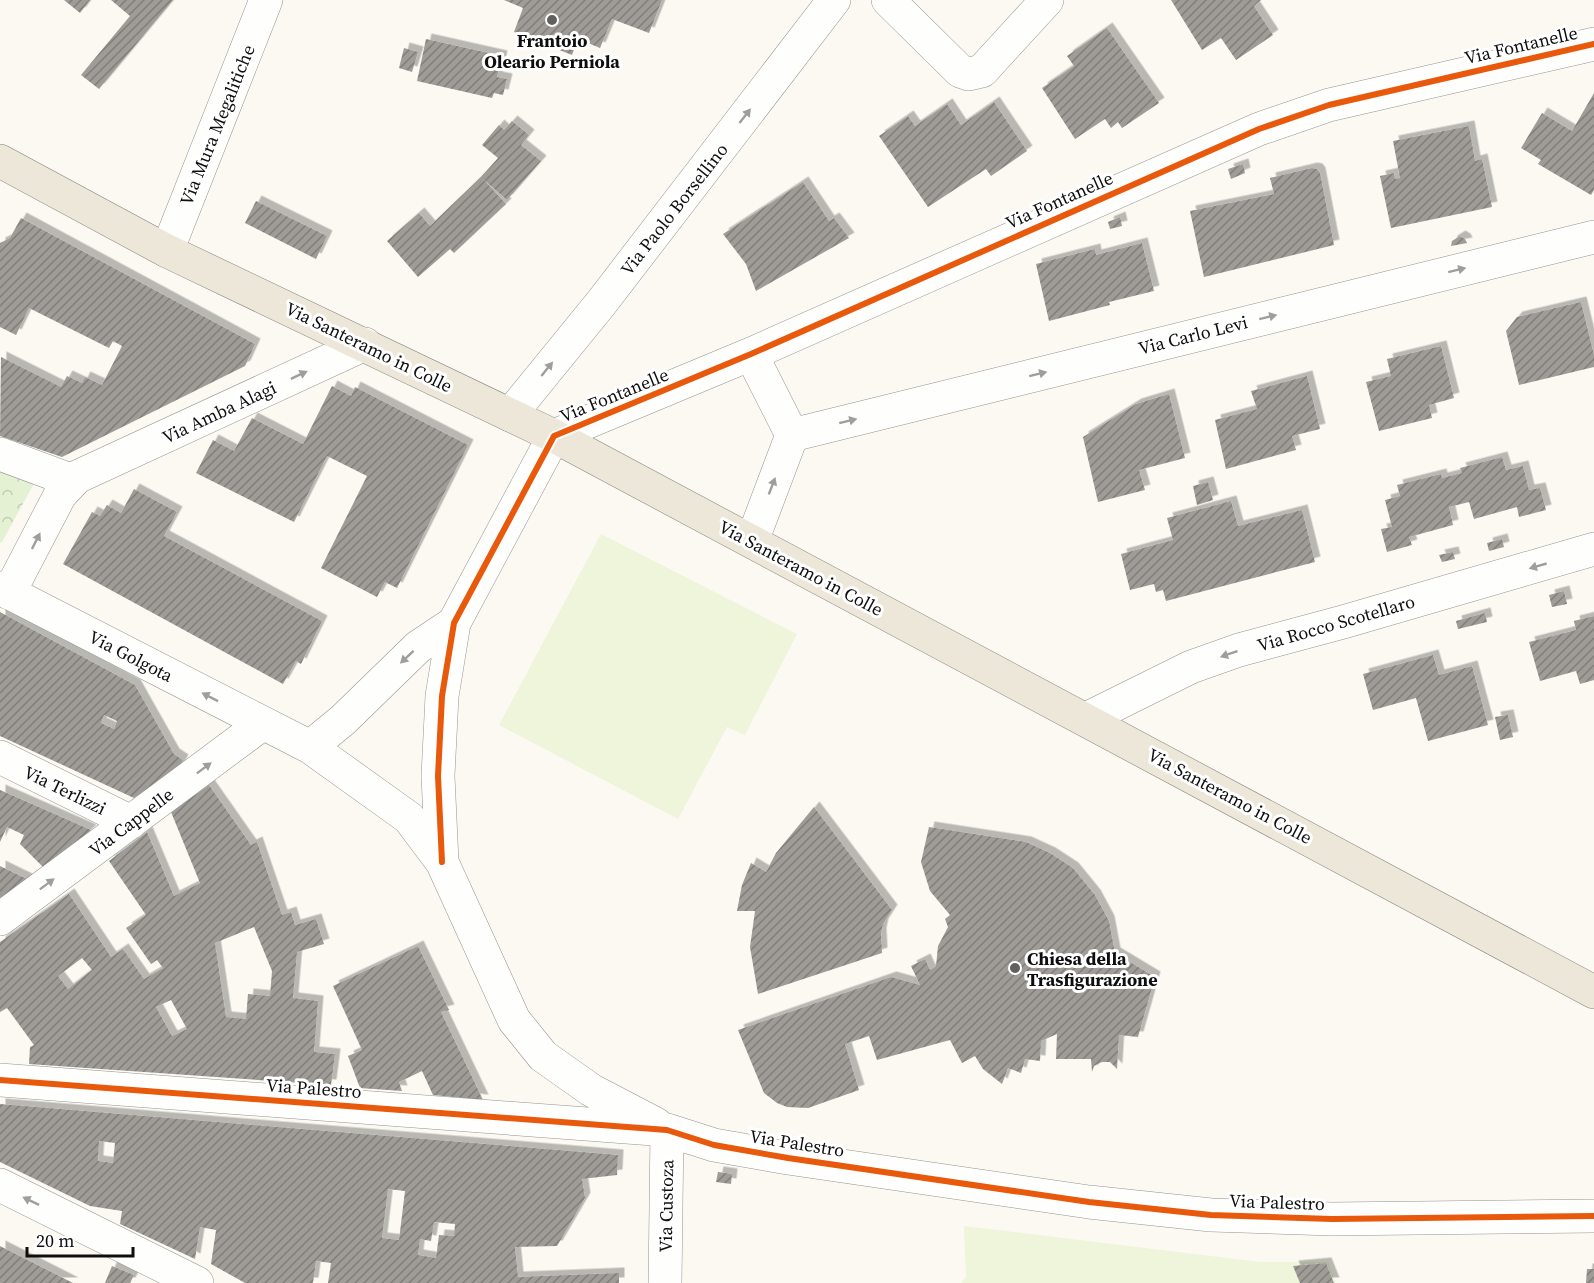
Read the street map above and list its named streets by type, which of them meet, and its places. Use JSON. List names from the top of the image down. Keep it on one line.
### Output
{"streets":{"main road":["Via Santeramo in Colle"],"street":["Via Fontanelle","Via Mura Megalitiche","Via Paolo Borsellino","Via Carlo Levi","Via Amba Alagi","Via Rocco Scotellaro","Via Golgota","Via Terlizzi","Via Cappelle","Via Palestro","Via Custoza"]},"crossings":[["Via Fontanelle","Via Santeramo in Colle"],["Via Mura Megalitiche","Via Santeramo in Colle"],["Via Paolo Borsellino","Via Santeramo in Colle"],["Via Santeramo in Colle","Via Amba Alagi"],["Via Santeramo in Colle","Via Rocco Scotellaro"],["Via Amba Alagi","Via Golgota"],["Via Golgota","Via Cappelle"],["Via Terlizzi","Via Cappelle"],["Via Palestro","Via Custoza"]],"one_way":["Via Paolo Borsellino","Via Carlo Levi","Via Amba Alagi","Via Rocco Scotellaro","Via Golgota","Via Cappelle"],"places":["Frantoio Oleario Perniola","Chiesa della Trasfigurazione"],"scale_bar":"20 m"}
